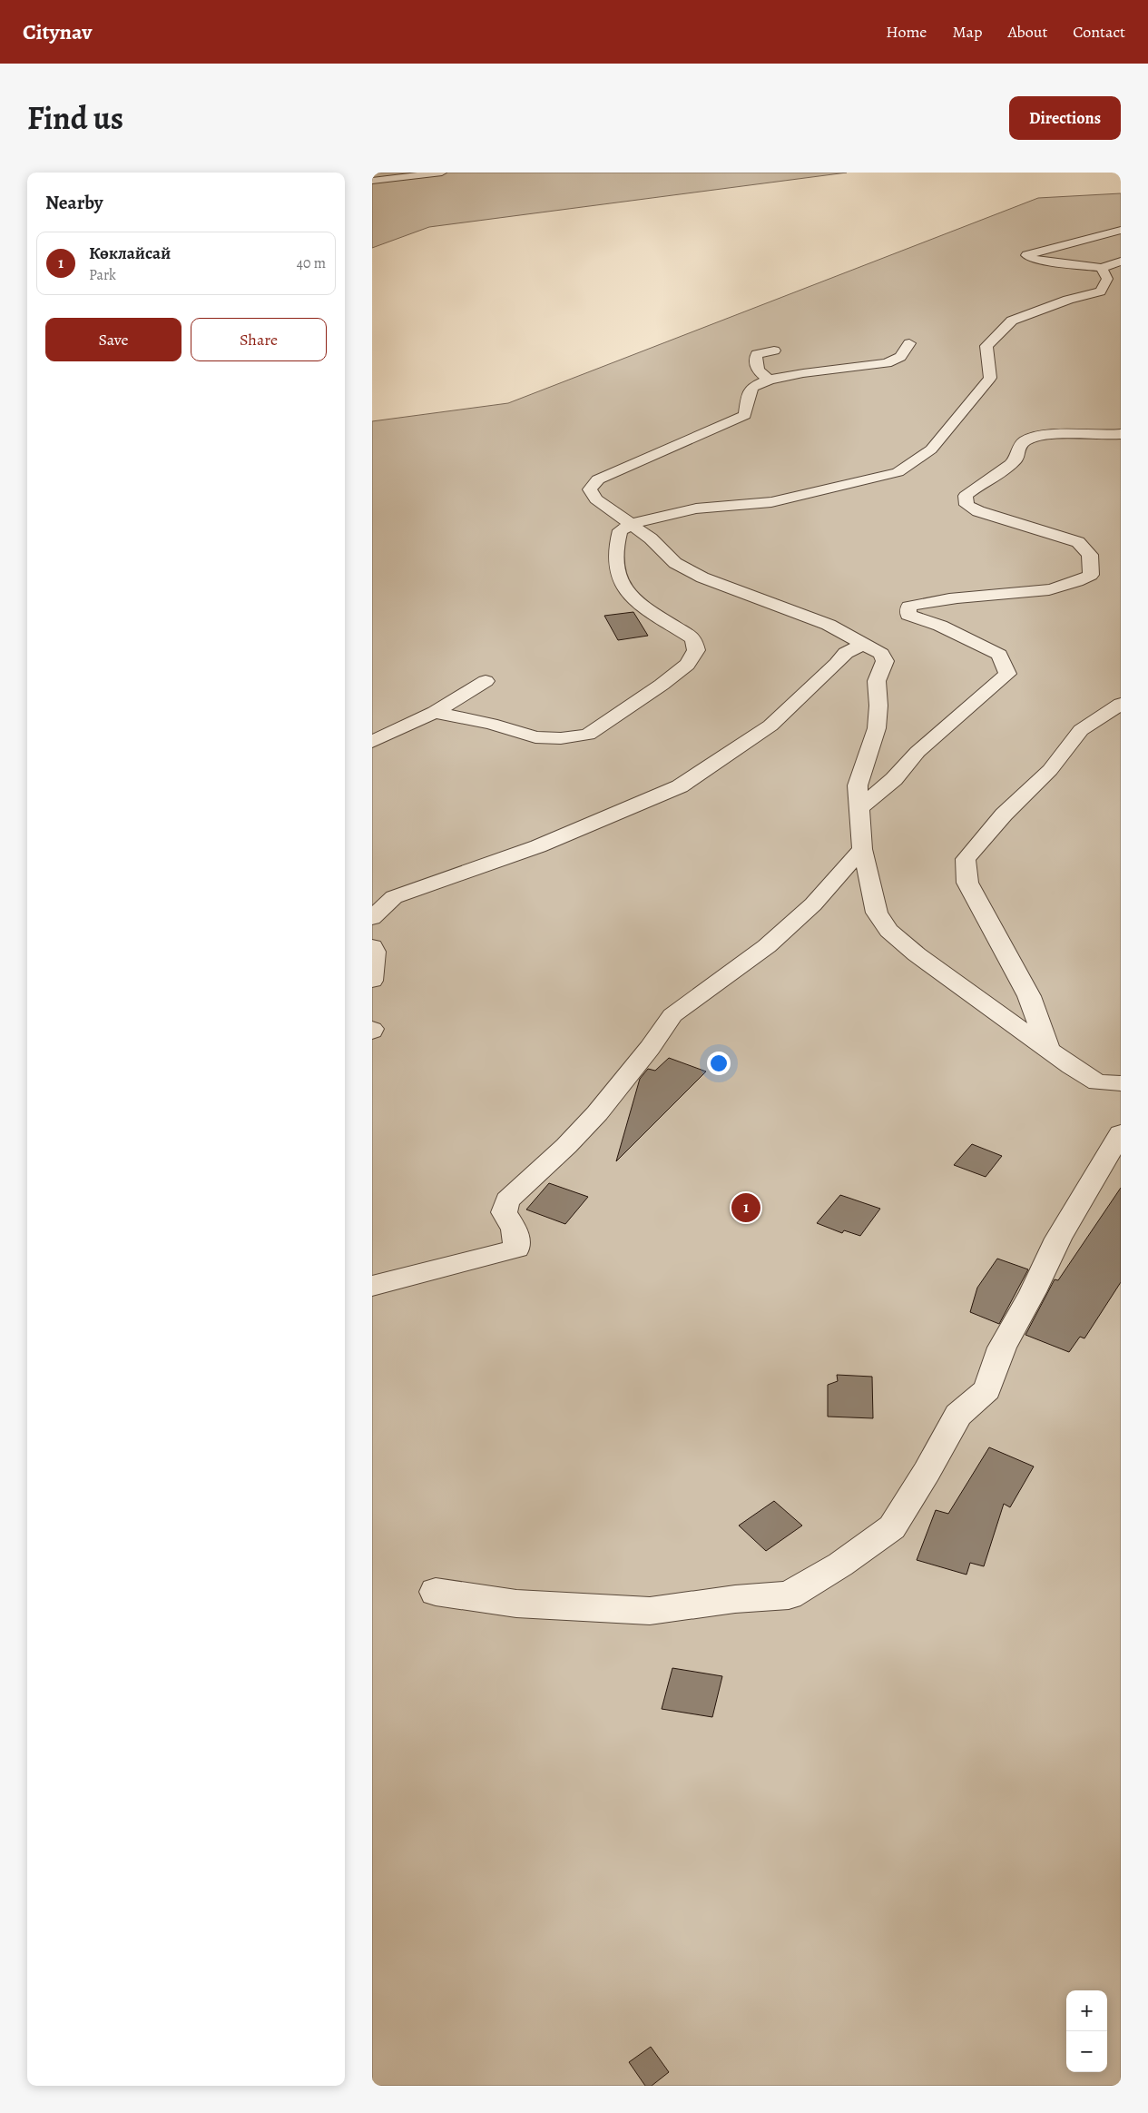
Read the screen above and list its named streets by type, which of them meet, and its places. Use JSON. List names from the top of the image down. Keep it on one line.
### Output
{"page":{"header":"Citynav","nav":["Home","Map","About","Contact"],"title":"Find us","buttons":["Directions",["Save","Share"]],"heading":"Nearby","list":[{"mark":"1","name":"Көклайсай","note":"Park","value":"40 m"}],"pins":"1","map_buttons":["+","−"]}}
